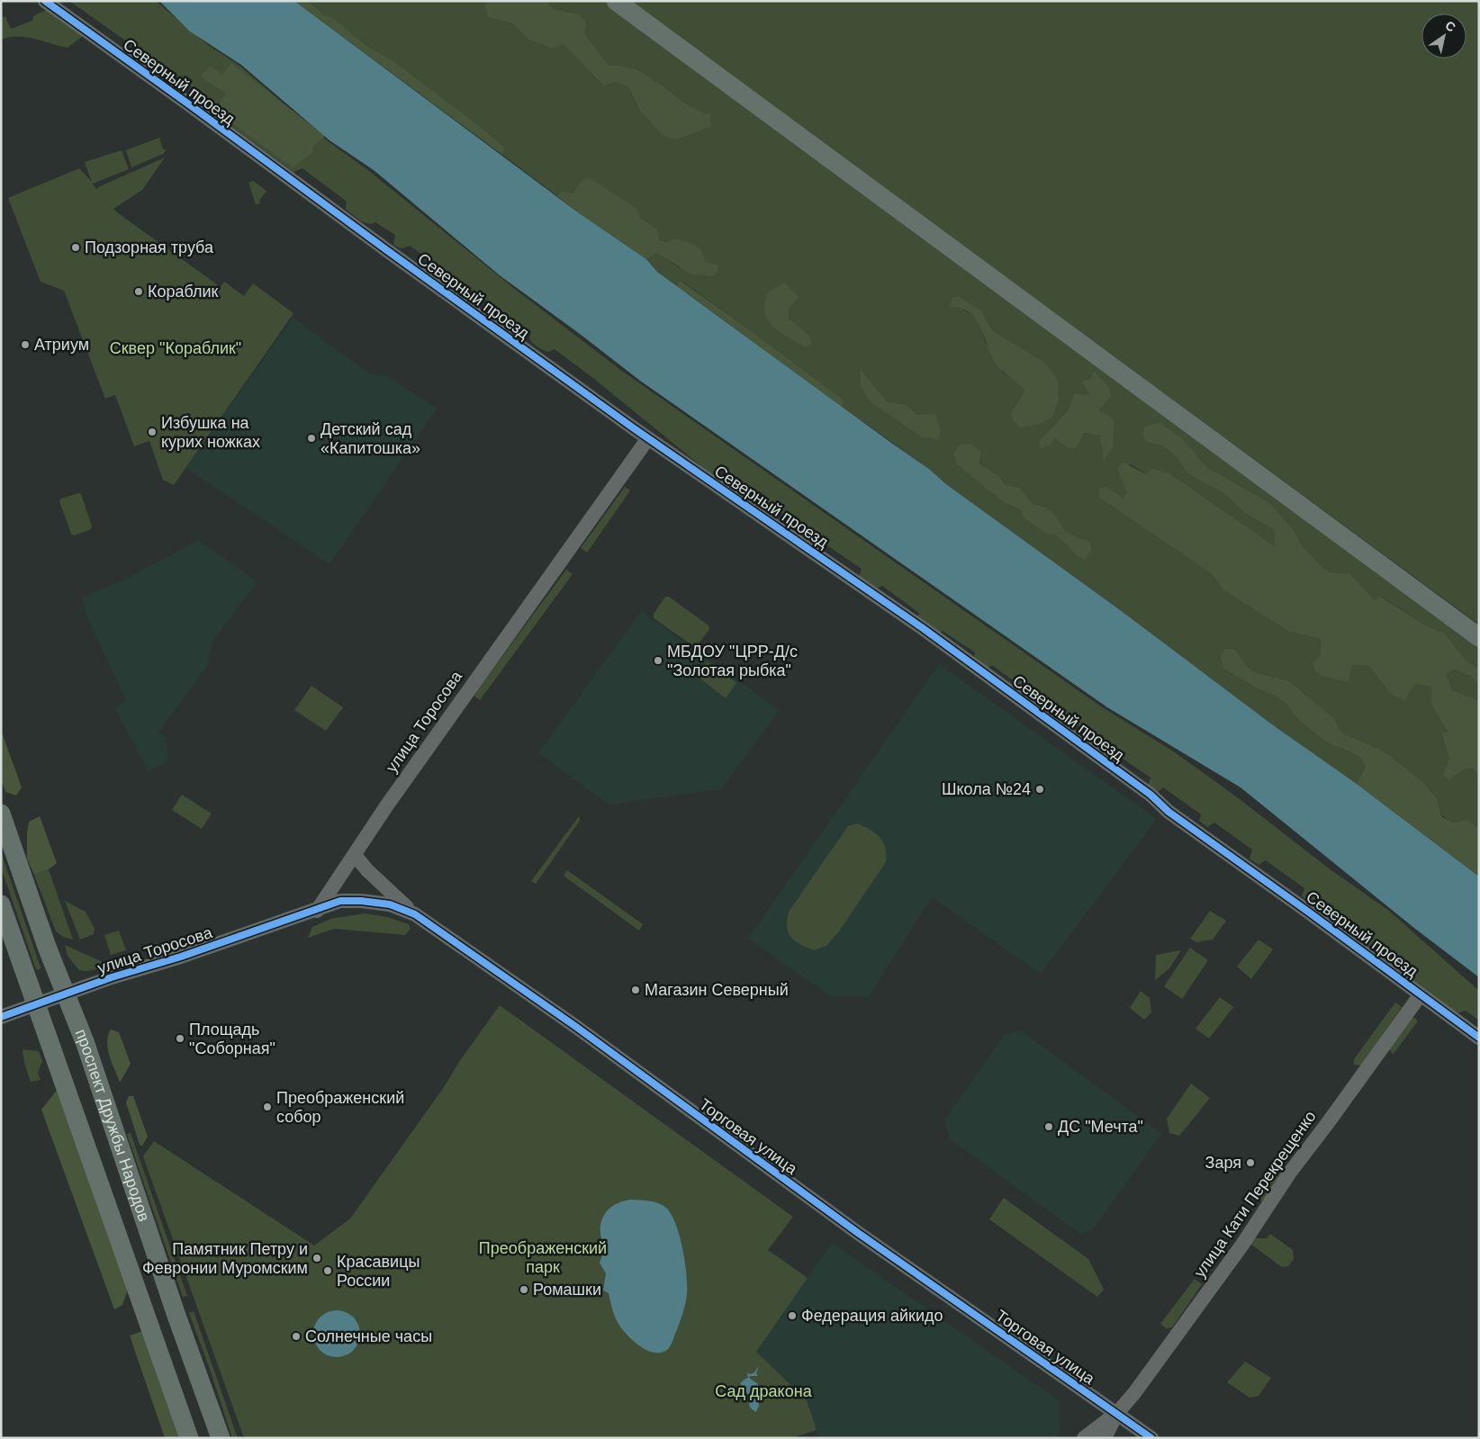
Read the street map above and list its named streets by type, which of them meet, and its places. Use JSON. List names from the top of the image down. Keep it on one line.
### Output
{"streets":{"main road":["проспект Дружбы Народов"],"street":["Северный проезд","улица Торосова","Торговая улица","улица Кати Перекрещенко"]},"crossings":[["Северный проезд","улица Торосова"],["Северный проезд","улица Кати Перекрещенко"],["улица Торосова","проспект Дружбы Народов"],["улица Торосова","Торговая улица"],["Торговая улица","улица Кати Перекрещенко"]],"parks":["Сквер \"Кораблик\"","Преображенский парк","Сад дракона"],"places":["Подзорная труба","Кораблик","Атриум","Избушка на курих ножках","Детский сад «Капитошка»","МБДОУ \"ЦРР-Д/с \"Золотая рыбка\"","Школа №24","Магазин Северный","Площадь \"Соборная\"","Преображенский собор","ДС \"Мечта\"","Заря","Памятник Петру и Февронии Муромским","Красавицы России","Ромашки","Федерация айкидо","Солнечные часы"],"north":"top right"}
